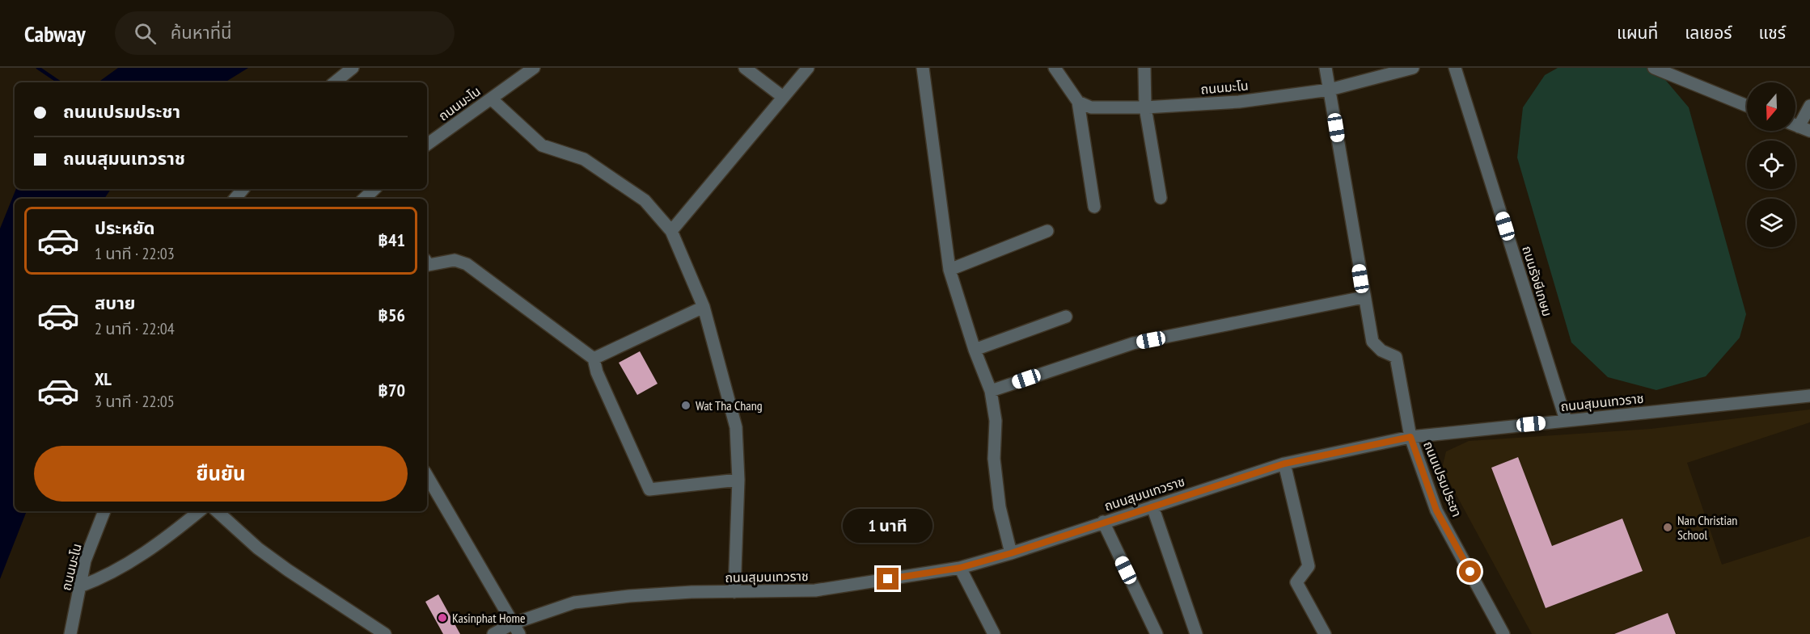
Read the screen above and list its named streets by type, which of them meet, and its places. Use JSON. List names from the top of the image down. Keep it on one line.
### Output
{"streets":{"street":["ถนนมะโน","ถนนรังษีเกษม","ถนนสุมนเทวราช","ถนนเปรมประชา"]},"crossings":[["ถนนมะโน","ถนนเปรมประชา"],["ถนนรังษีเกษม","ถนนสุมนเทวราช"],["ถนนสุมนเทวราช","ถนนเปรมประชา"]],"places":["Wat Tha Chang","Nan Christian School","Kasinphat Home"],"north":"bottom","page":{"header":"Cabway","search":"ค้นหาที่นี่","nav":["แผนที่","เลเยอร์","แชร์"],"banner":["ถนนเปรมประชา","ถนนสุมนเทวราช"],"list":[{"name":"ประหยัด","note":"1 นาที · 22:03","value":"฿41"},{"name":"สบาย","note":"2 นาที · 22:04","value":"฿56"},{"name":"XL","note":"3 นาที · 22:05","value":"฿70"}],"buttons":"ยืนยัน","bubble":"1 นาที"}}
